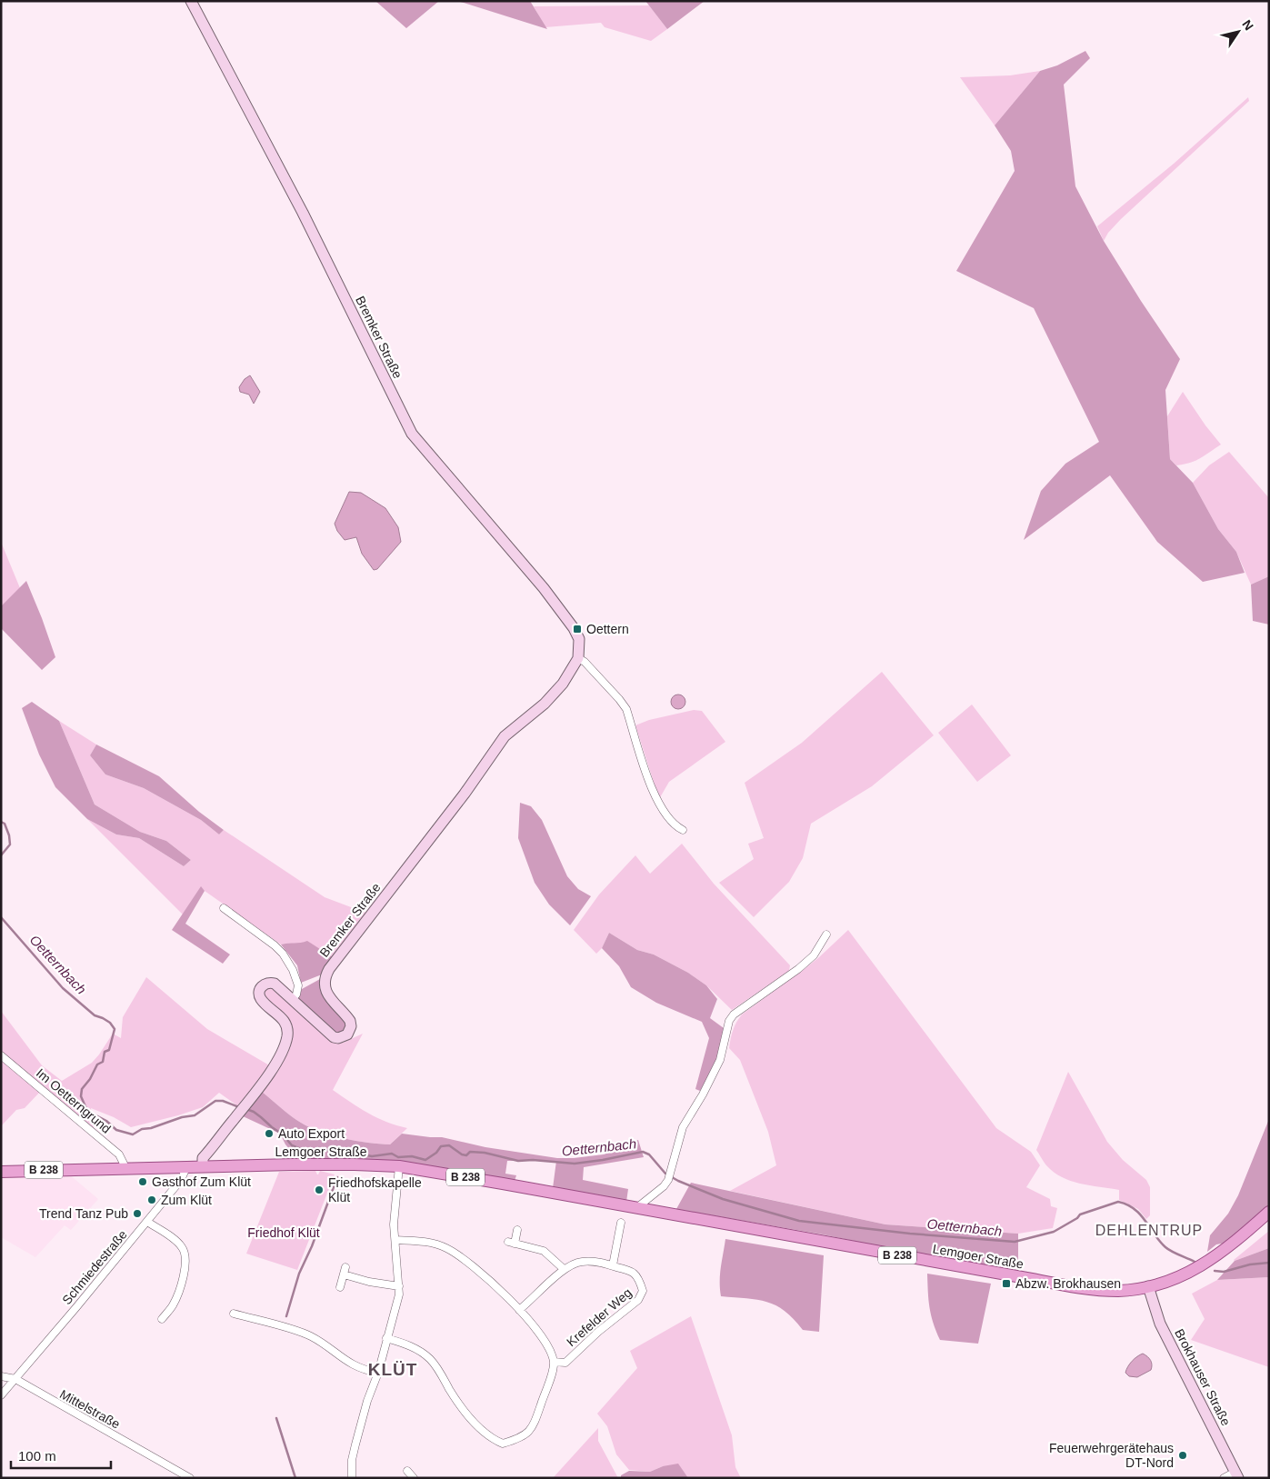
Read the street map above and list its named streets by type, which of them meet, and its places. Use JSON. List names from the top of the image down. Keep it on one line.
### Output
{"streets":{"main road":["Lemgoer Straße","B 238"],"street":["Bremker Straße","Im Oetterngrund","Schmiedestraße","Krefelder Weg","Brokhauser Straße","Mittelstraße"]},"crossings":[["Bremker Straße","Lemgoer Straße"],["Im Oetterngrund","Lemgoer Straße"],["Lemgoer Straße","Schmiedestraße"],["Lemgoer Straße","Brokhauser Straße"],["Schmiedestraße","Mittelstraße"]],"districts":["DEHLENTRUP","KLÜT"],"water":["Oetternbach"],"parks":["Friedhof Klüt"],"places":{"transit":["Oettern","Abzw. Brokhausen"],"other":["Auto Export","Gasthof Zum Klüt","Friedhofskapelle Klüt","Zum Klüt","Trend Tanz Pub","Feuerwehrgerätehaus DT-Nord"]},"scale_bar":"100 m","north":"top right"}
